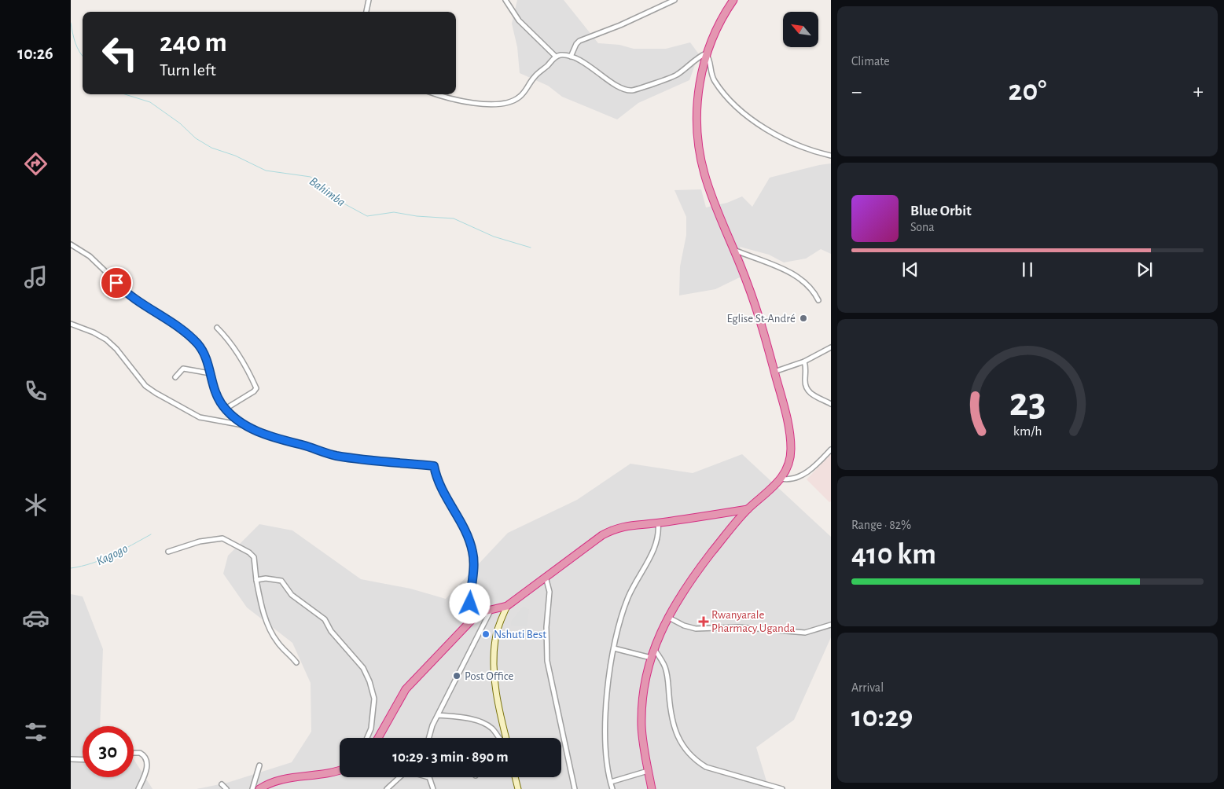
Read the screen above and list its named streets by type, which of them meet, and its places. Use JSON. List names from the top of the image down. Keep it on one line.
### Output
{"water":["Bahimba","Kagogo"],"places":{"other":["Eglise St-André","Nshuti Best","Post Office"],"health":["Rwanyarale Pharmacy Uganda"]},"north":"top left","page":{"tabs":"10:26","tile":["Climate",["Range · 82%","410 km"],["Arrival","10:29"]],"turn":["240 m","Turn left"],"heat":["−","20°","+"],"song":["Blue Orbit","Sona"],"limit":"30","trip":"10:29 · 3 min · 890 m","gauge":["23","km/h"]}}
